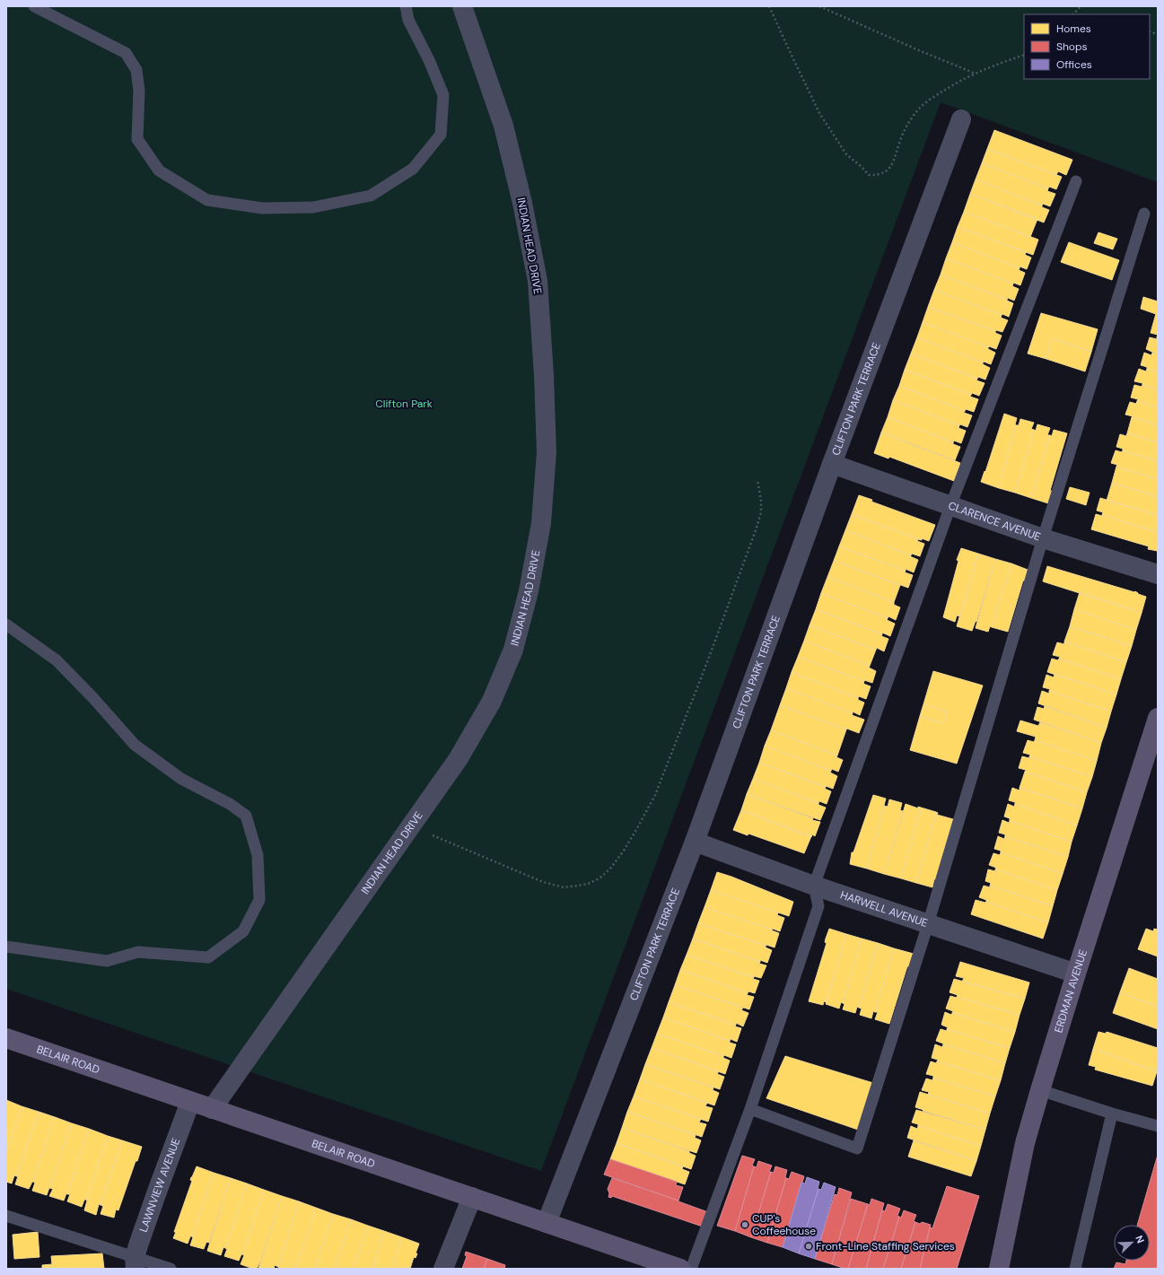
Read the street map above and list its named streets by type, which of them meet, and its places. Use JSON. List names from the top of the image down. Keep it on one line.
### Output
{"streets":{"main road":["ERDMAN AVENUE","BELAIR ROAD"],"street":["INDIAN HEAD DRIVE","CLIFTON PARK TERRACE","CLARENCE AVENUE","HARWELL AVENUE","LAWNVIEW AVENUE"]},"crossings":[["INDIAN HEAD DRIVE","BELAIR ROAD"],["CLIFTON PARK TERRACE","CLARENCE AVENUE"],["CLIFTON PARK TERRACE","HARWELL AVENUE"],["CLIFTON PARK TERRACE","BELAIR ROAD"],["HARWELL AVENUE","ERDMAN AVENUE"],["BELAIR ROAD","LAWNVIEW AVENUE"]],"parks":["Clifton Park"],"places":["CUP's Coffeehouse","Front-Line Staffing Services"],"legend":["Homes","Shops","Offices"],"north":"top right"}
